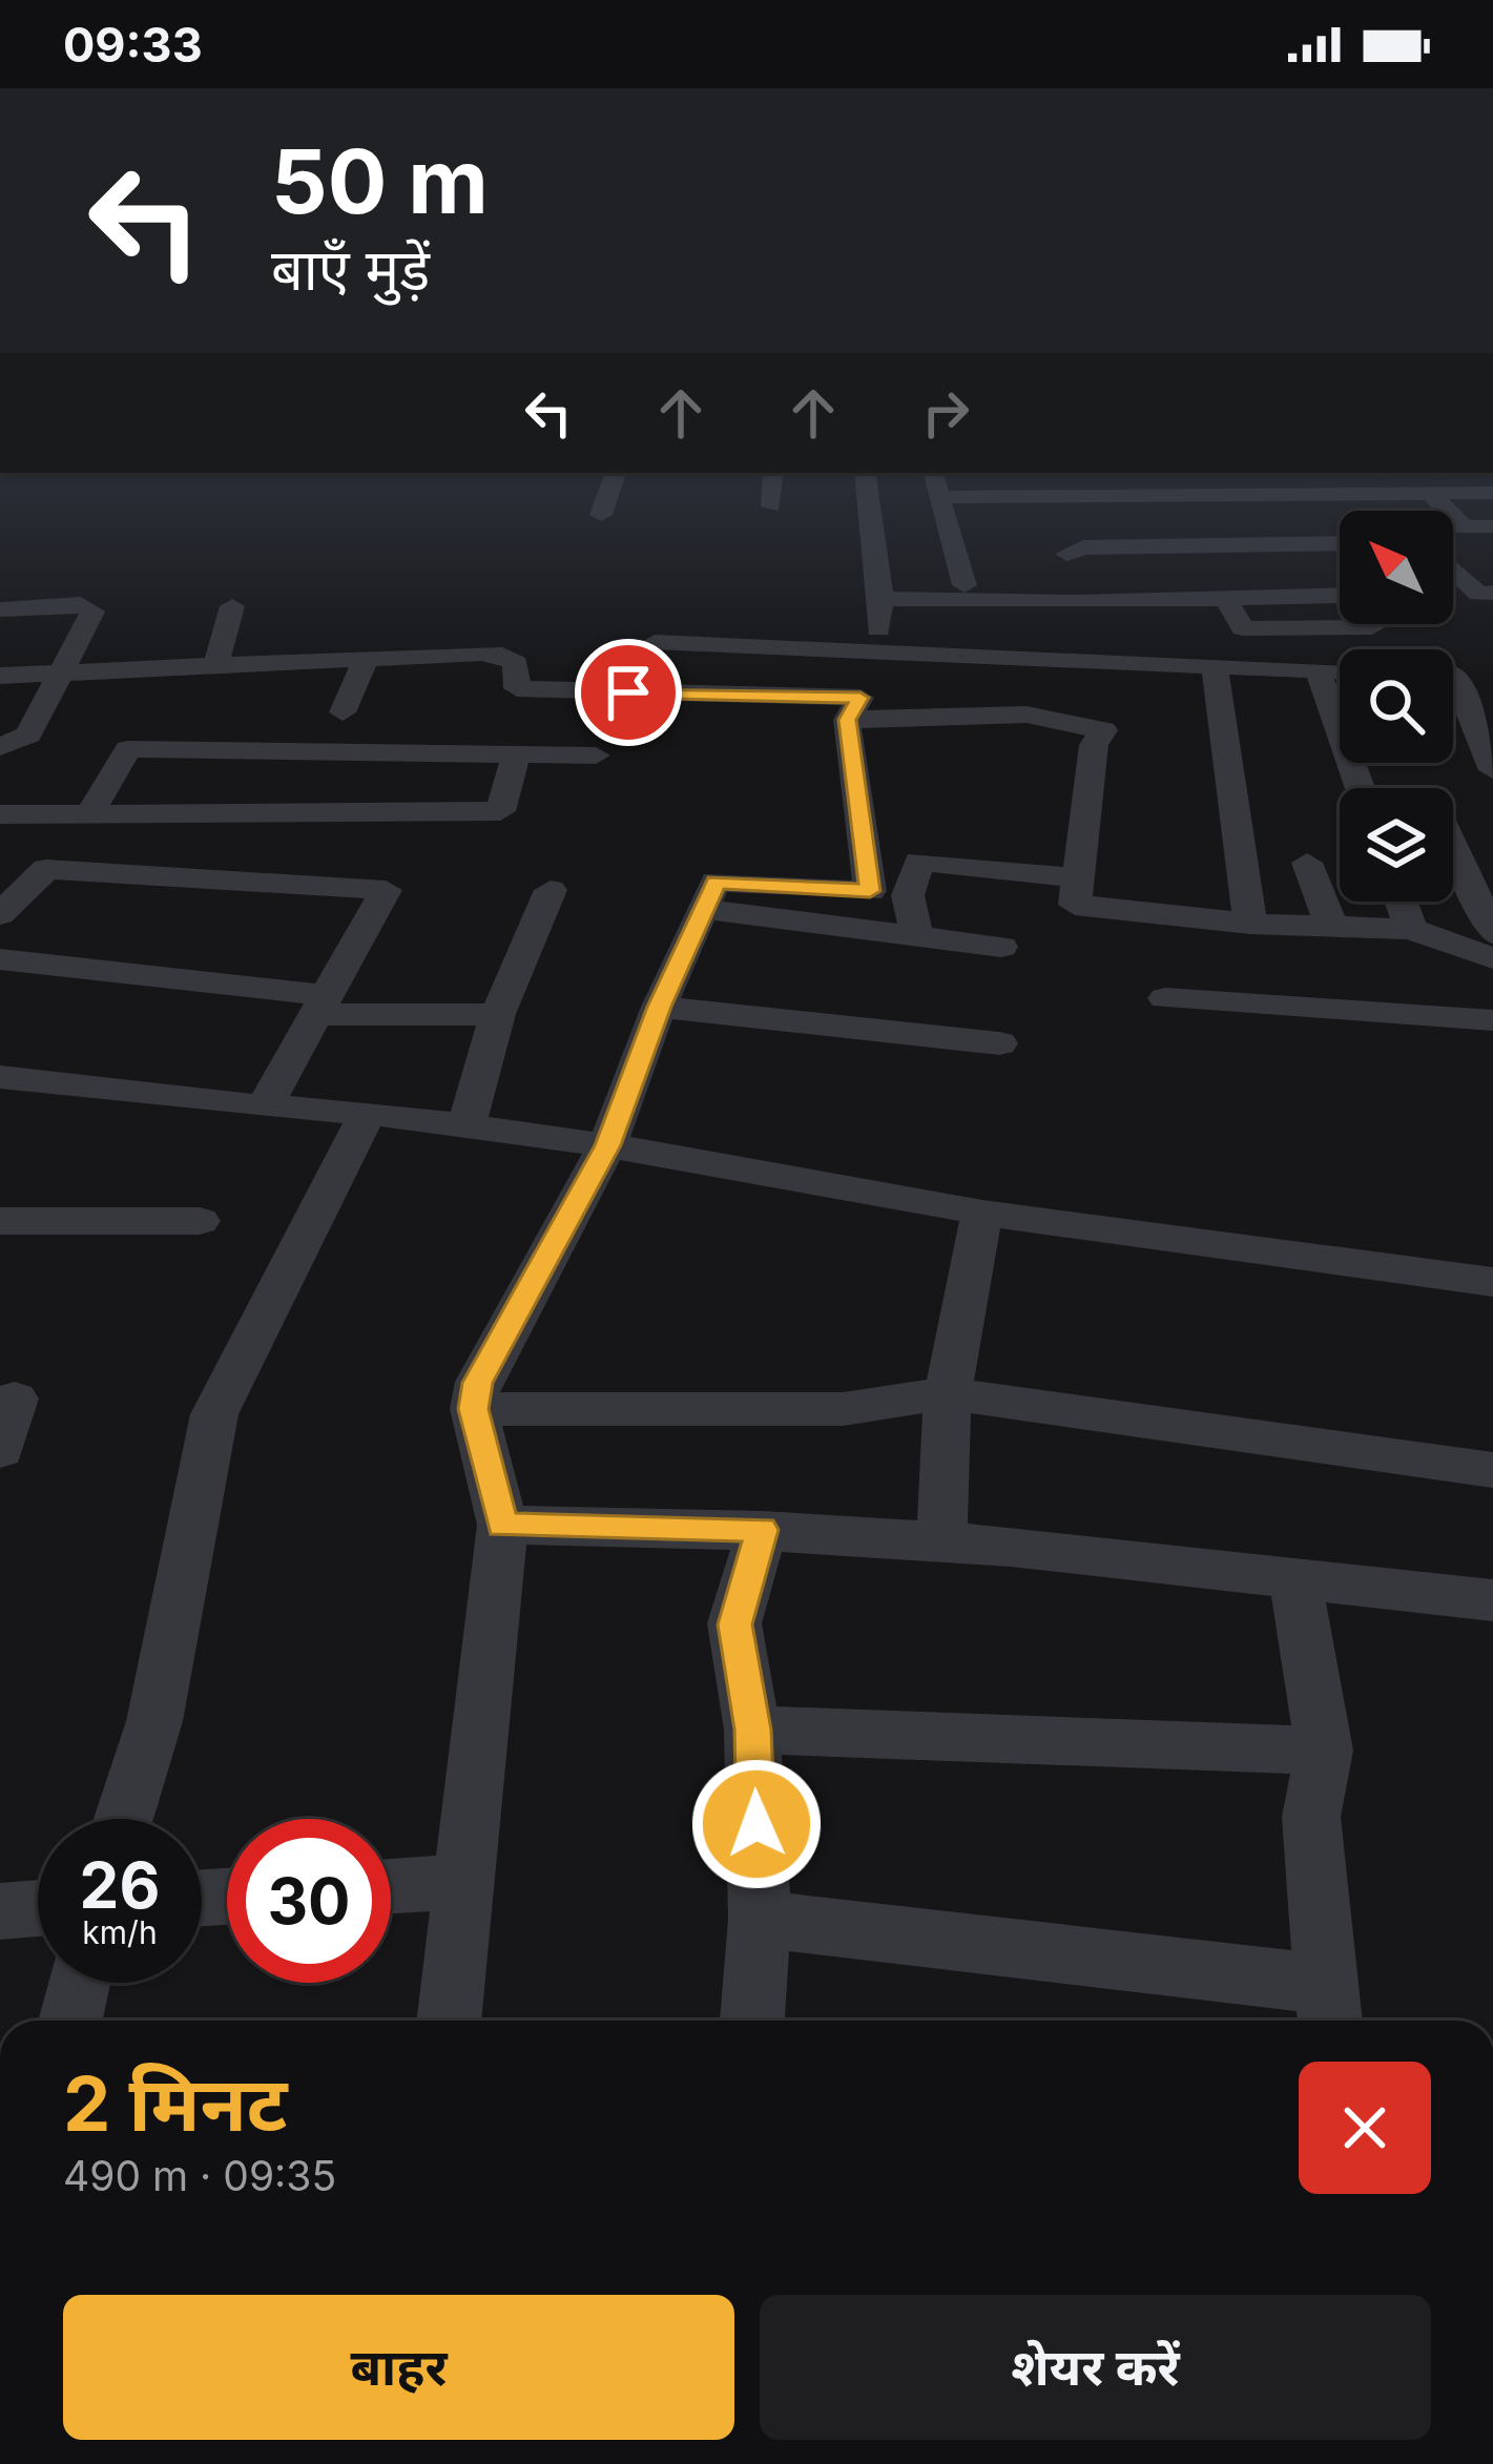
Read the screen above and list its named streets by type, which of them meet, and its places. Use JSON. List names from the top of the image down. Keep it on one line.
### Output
{"north":"top left","page":{"status":"09:33","turn":["50 m","बाएँ मुड़ें"],"speed":"26 km/h","limit":"30","heading":["2 मिनट","490 m · 09:35"],"buttons":["बाहर","शेयर करें"]}}
